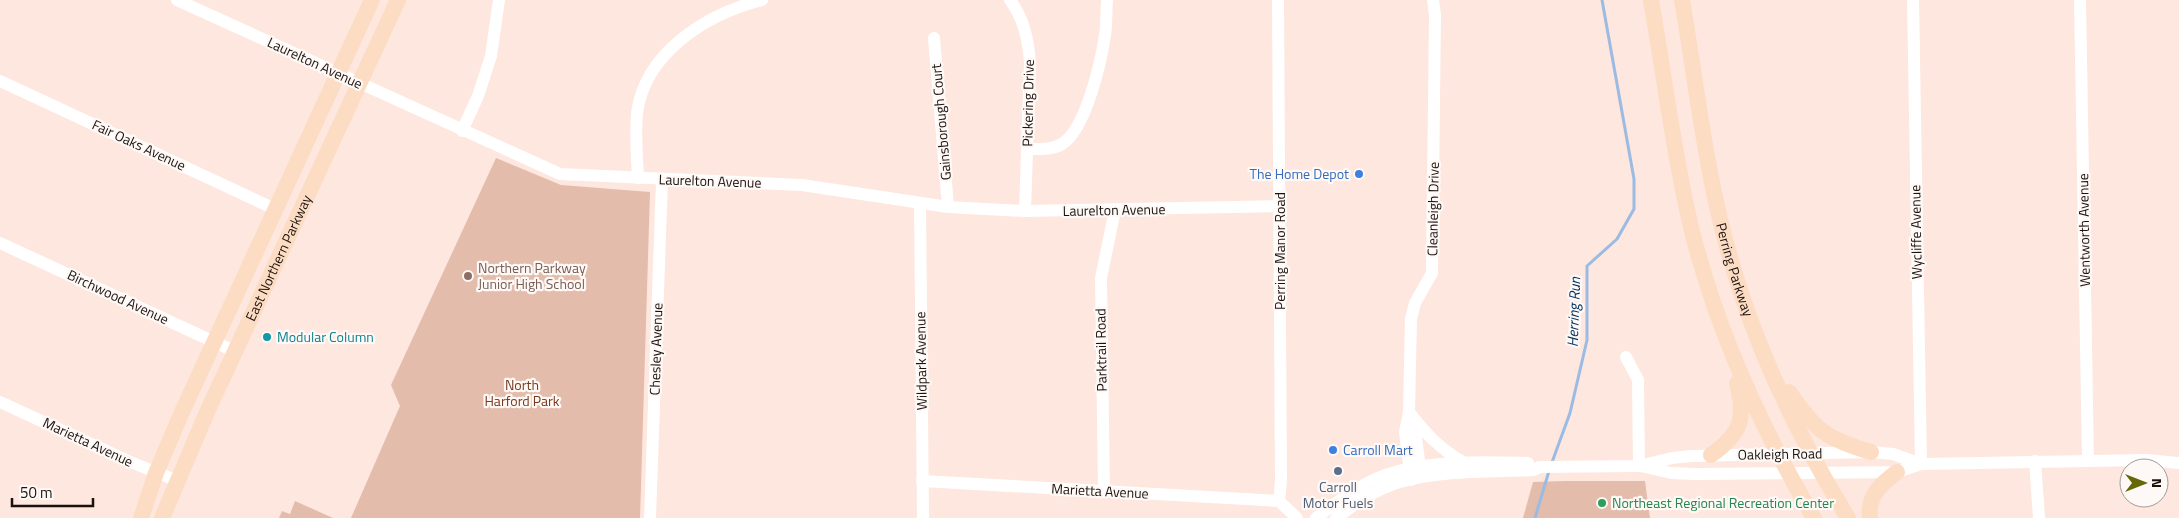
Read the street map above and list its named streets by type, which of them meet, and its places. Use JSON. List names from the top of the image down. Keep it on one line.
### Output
{"streets":{"main road":["East Northern Parkway","Perring Parkway"],"street":["Laurelton Avenue","Pickering Drive","Gainsborough Court","Fair Oaks Avenue","Cleanleigh Drive","Wentworth Avenue","Wycliffe Avenue","Perring Manor Road","Birchwood Avenue","Chesley Avenue","Parktrail Road","Wildpark Avenue","Marietta Avenue","Oakleigh Road"]},"crossings":[["Laurelton Avenue","Pickering Drive"],["Laurelton Avenue","Gainsborough Court"],["Laurelton Avenue","Perring Manor Road"],["Laurelton Avenue","East Northern Parkway"],["Laurelton Avenue","Chesley Avenue"],["Laurelton Avenue","Parktrail Road"],["Laurelton Avenue","Wildpark Avenue"],["Fair Oaks Avenue","East Northern Parkway"],["Cleanleigh Drive","Oakleigh Road"],["Wentworth Avenue","Oakleigh Road"],["Wycliffe Avenue","Oakleigh Road"],["Perring Manor Road","Marietta Avenue"],["East Northern Parkway","Birchwood Avenue"],["East Northern Parkway","Marietta Avenue"],["Perring Parkway","Oakleigh Road"],["Parktrail Road","Marietta Avenue"],["Wildpark Avenue","Marietta Avenue"]],"water":["Herring Run"],"parks":["North Harford Park"],"places":["The Home Depot","Northern Parkway Junior High School","Modular Column","Carroll Mart","Carroll Motor Fuels","Northeast Regional Recreation Center"],"scale_bar":"50 m","north":"right"}
